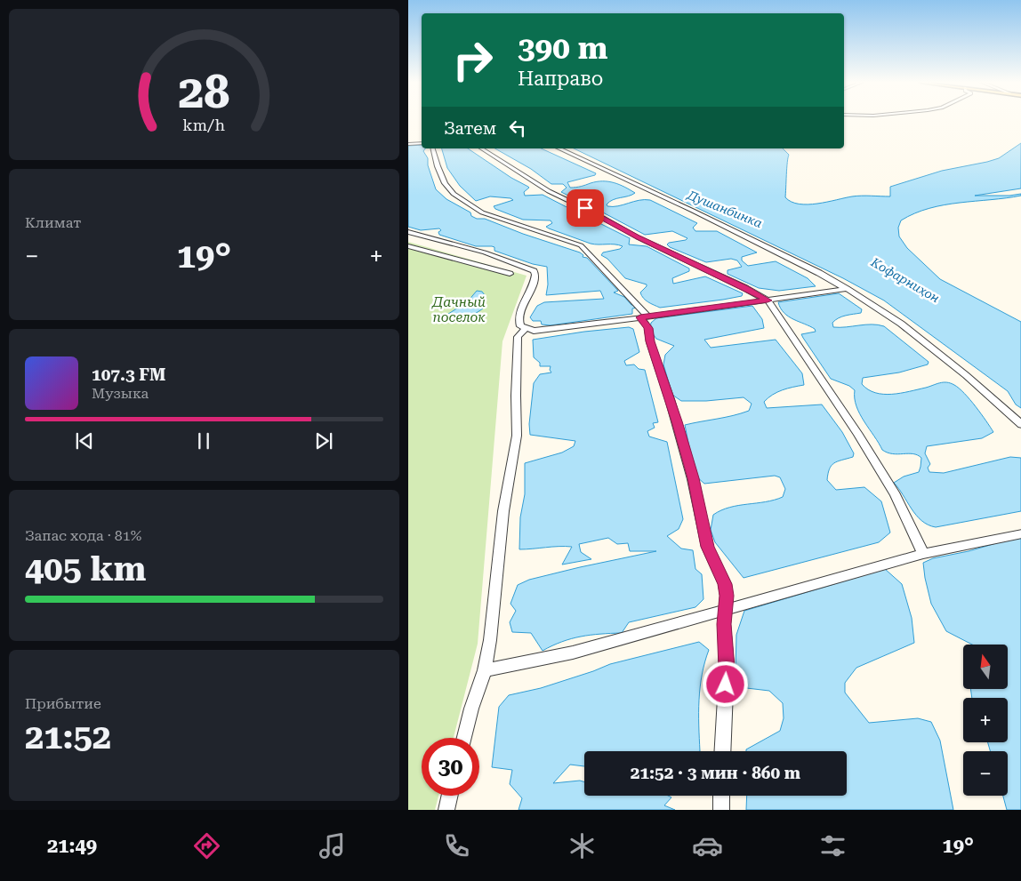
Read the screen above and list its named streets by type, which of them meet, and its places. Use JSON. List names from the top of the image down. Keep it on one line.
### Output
{"water":["Душанбинка","Кофарниҳон"],"parks":["Дачный поселок"],"north":"top","page":{"turn":["390 m","Направо"],"then":"Затем","tile":["Климат",["Запас хода · 81%","405 km"],["Прибытие","21:52"]],"heat":["−","19°","+"],"song":["107.3 FM","Музыка"],"map_buttons":["+","−"],"limit":"30","trip":"21:52 · 3 мин · 860 m","tabs":["21:49","19°"],"gauge":["28","km/h"]}}
